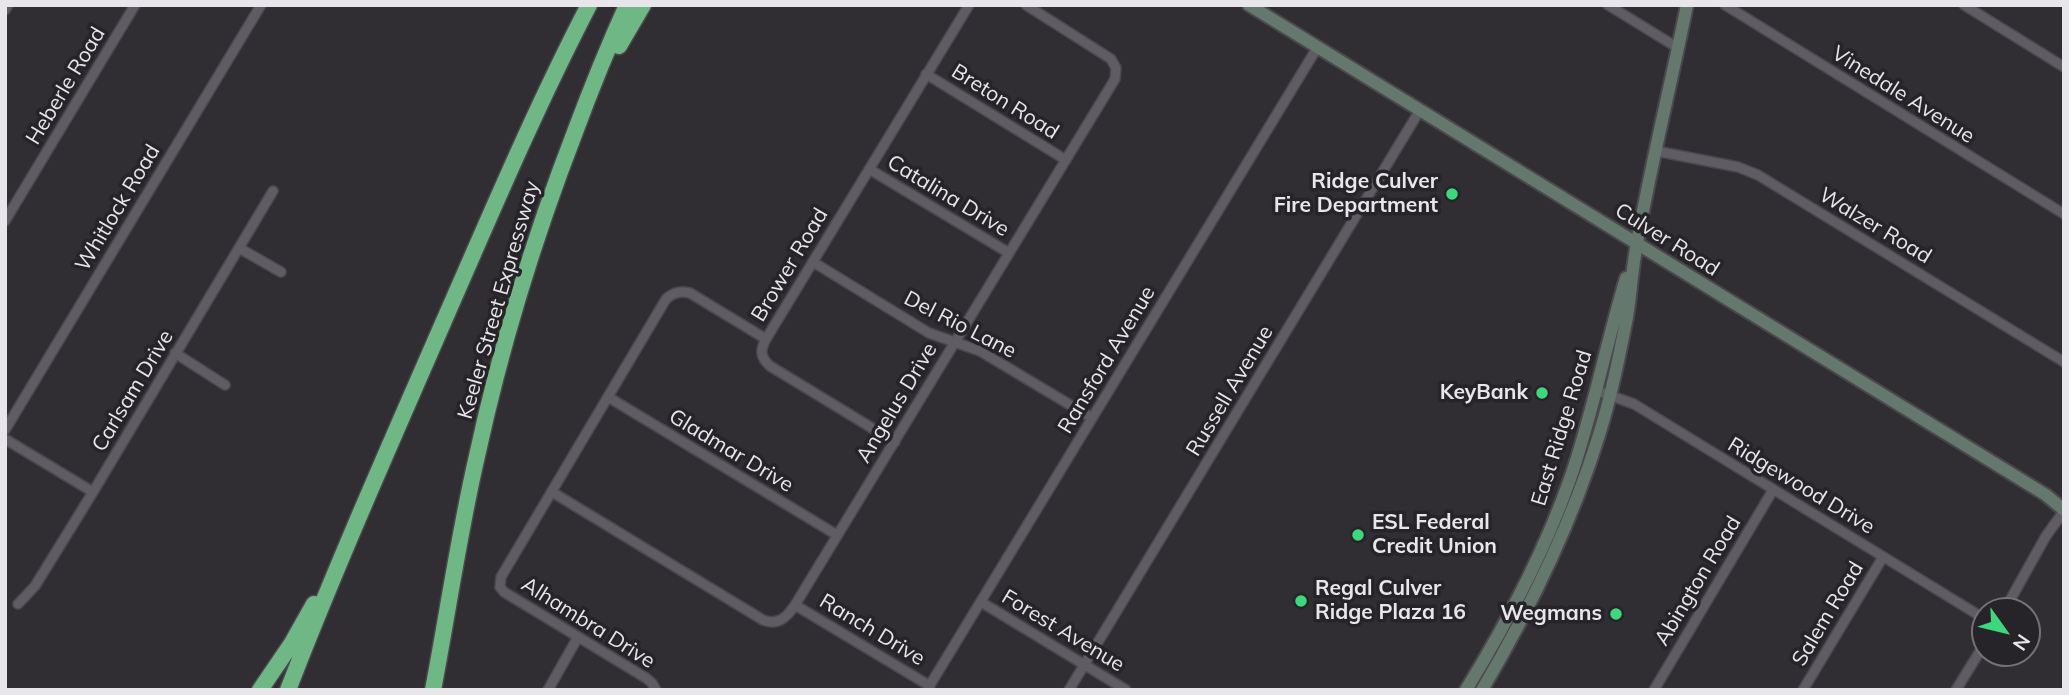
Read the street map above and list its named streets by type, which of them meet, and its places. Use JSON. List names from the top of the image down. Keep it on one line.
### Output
{"streets":{"highway":["Keeler Street Expressway"],"main road":["Culver Road","East Ridge Road"],"street":["Heberle Road","Vinedale Avenue","Breton Road","Catalina Drive","Whitlock Road","Walzer Road","Brower Road","Del Rio Lane","Ransford Avenue","Carlsam Drive","Russell Avenue","Angelus Drive","Gladmar Drive","Ridgewood Drive","Abington Road","Salem Road","Alhambra Drive","Ranch Drive","Forest Avenue"]},"crossings":[["Breton Road","Brower Road"],["Breton Road","Angelus Drive"],["Catalina Drive","Brower Road"],["Catalina Drive","Angelus Drive"],["Walzer Road","East Ridge Road"],["Culver Road","Ransford Avenue"],["Culver Road","Russell Avenue"],["Culver Road","East Ridge Road"],["Brower Road","Del Rio Lane"],["Brower Road","Angelus Drive"],["Brower Road","Gladmar Drive"],["Brower Road","Alhambra Drive"],["Del Rio Lane","Ransford Avenue"],["Del Rio Lane","Angelus Drive"],["Ransford Avenue","Ranch Drive"],["Ransford Avenue","Forest Avenue"],["Russell Avenue","Forest Avenue"],["Angelus Drive","Gladmar Drive"],["Angelus Drive","Ranch Drive"],["East Ridge Road","Ridgewood Drive"],["Ridgewood Drive","Abington Road"],["Ridgewood Drive","Salem Road"]],"places":["Ridge Culver Fire Department","KeyBank","ESL Federal Credit Union","Regal Culver Ridge Plaza 16","Wegmans"],"north":"bottom right"}
